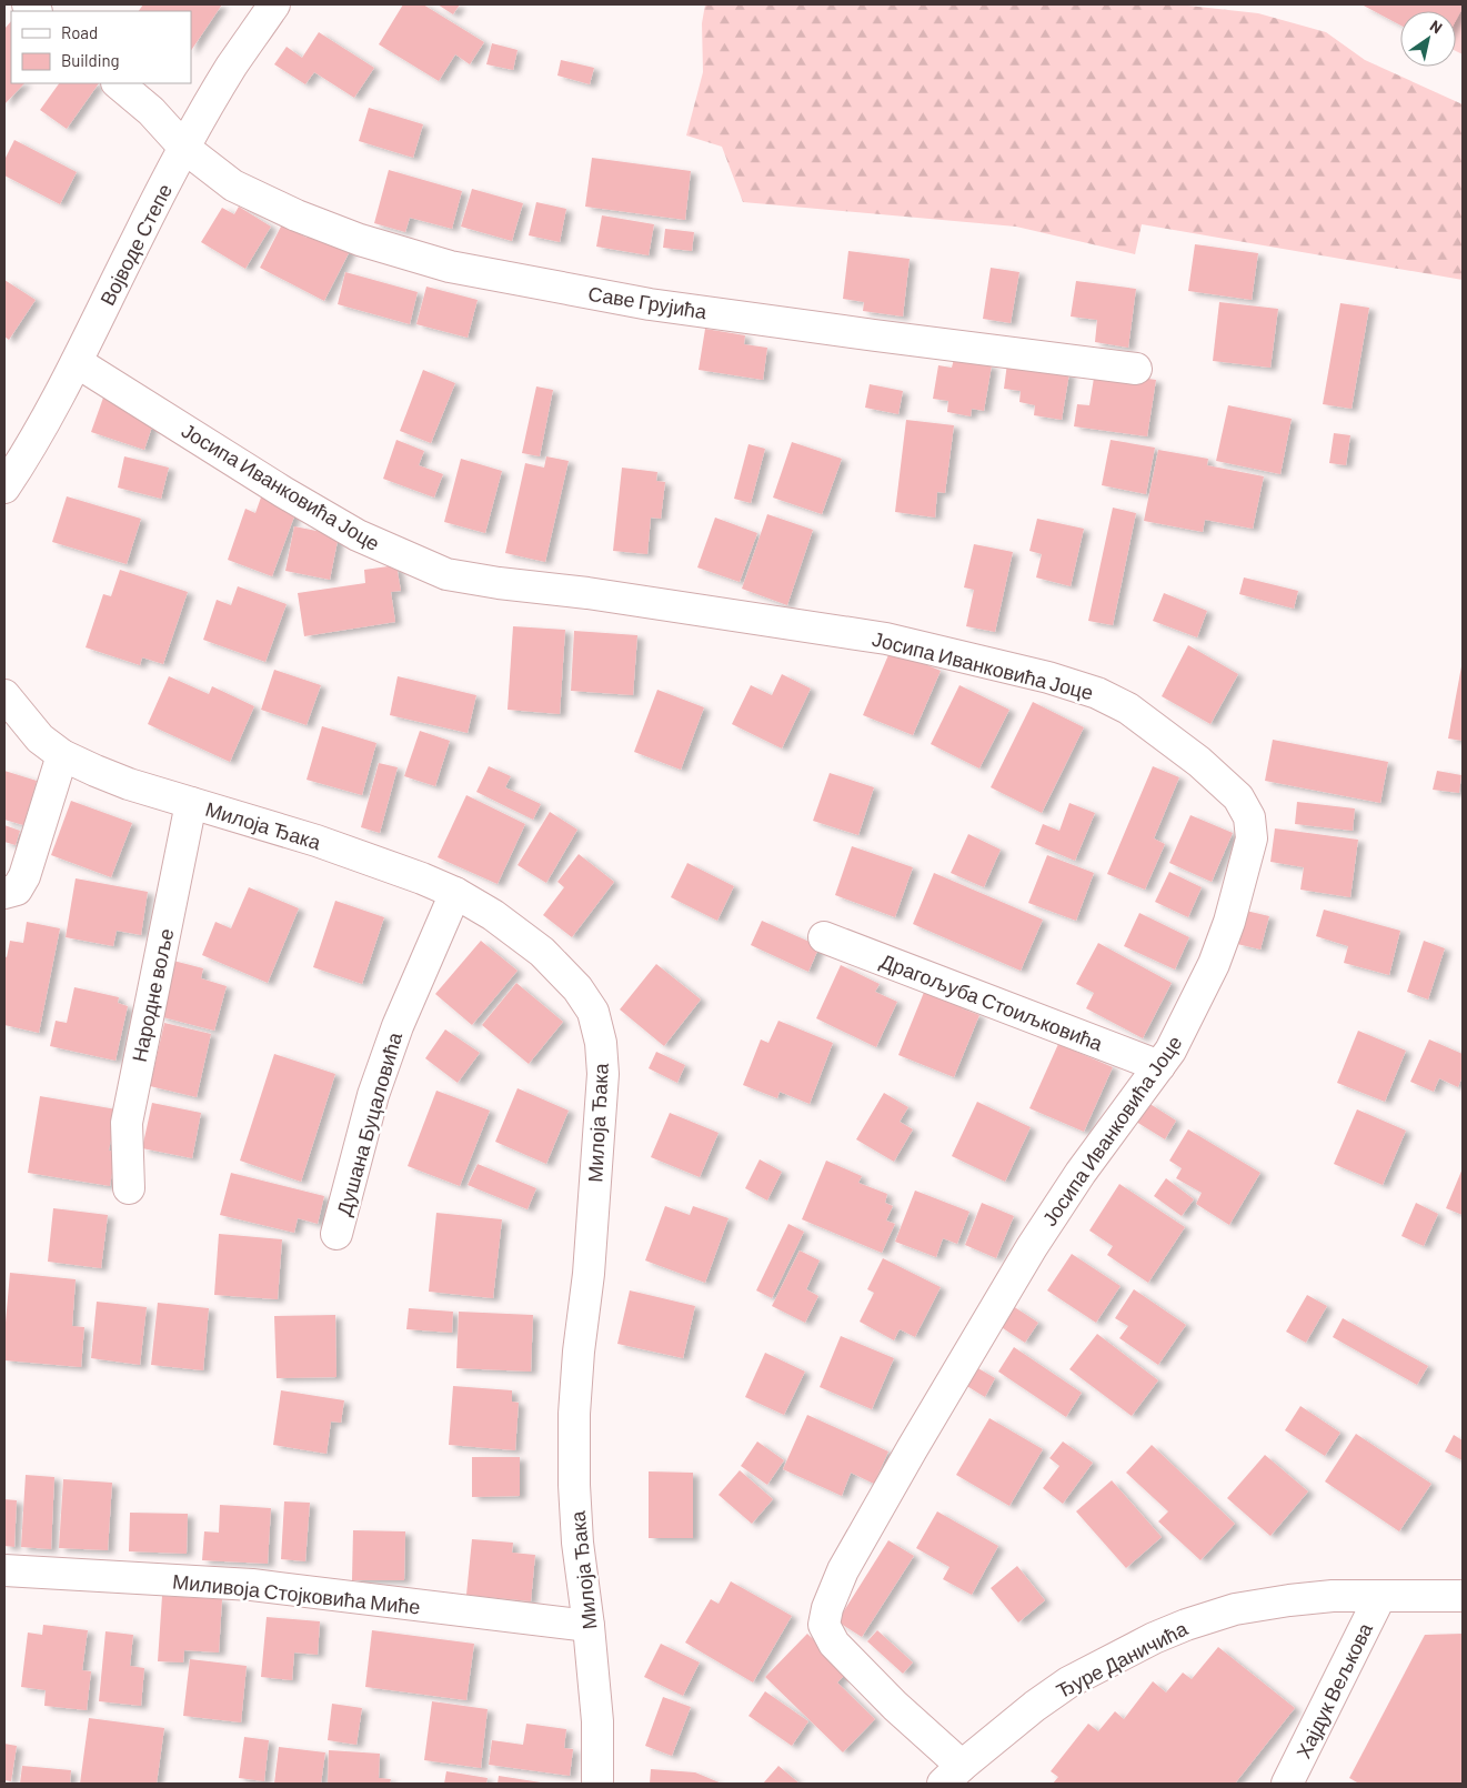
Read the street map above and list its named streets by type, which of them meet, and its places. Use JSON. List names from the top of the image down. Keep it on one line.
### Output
{"streets":{"street":["Војводе Степе","Саве Грујића","Јосипа Иванковића Јоце","Милоја Ђака","Народне воље","Драгољуба Стоиљковића","Душана Буцаловића","Миливоја Стојковића Миће","Ђуре Даничића","Хајдук Вељкова"]},"crossings":[["Војводе Степе","Саве Грујића"],["Војводе Степе","Јосипа Иванковића Јоце"],["Јосипа Иванковића Јоце","Драгољуба Стоиљковића"],["Јосипа Иванковића Јоце","Ђуре Даничића"],["Милоја Ђака","Народне воље"],["Милоја Ђака","Душана Буцаловића"],["Милоја Ђака","Миливоја Стојковића Миће"],["Ђуре Даничића","Хајдук Вељкова"]],"legend":["Road","Building"],"north":"top right"}
